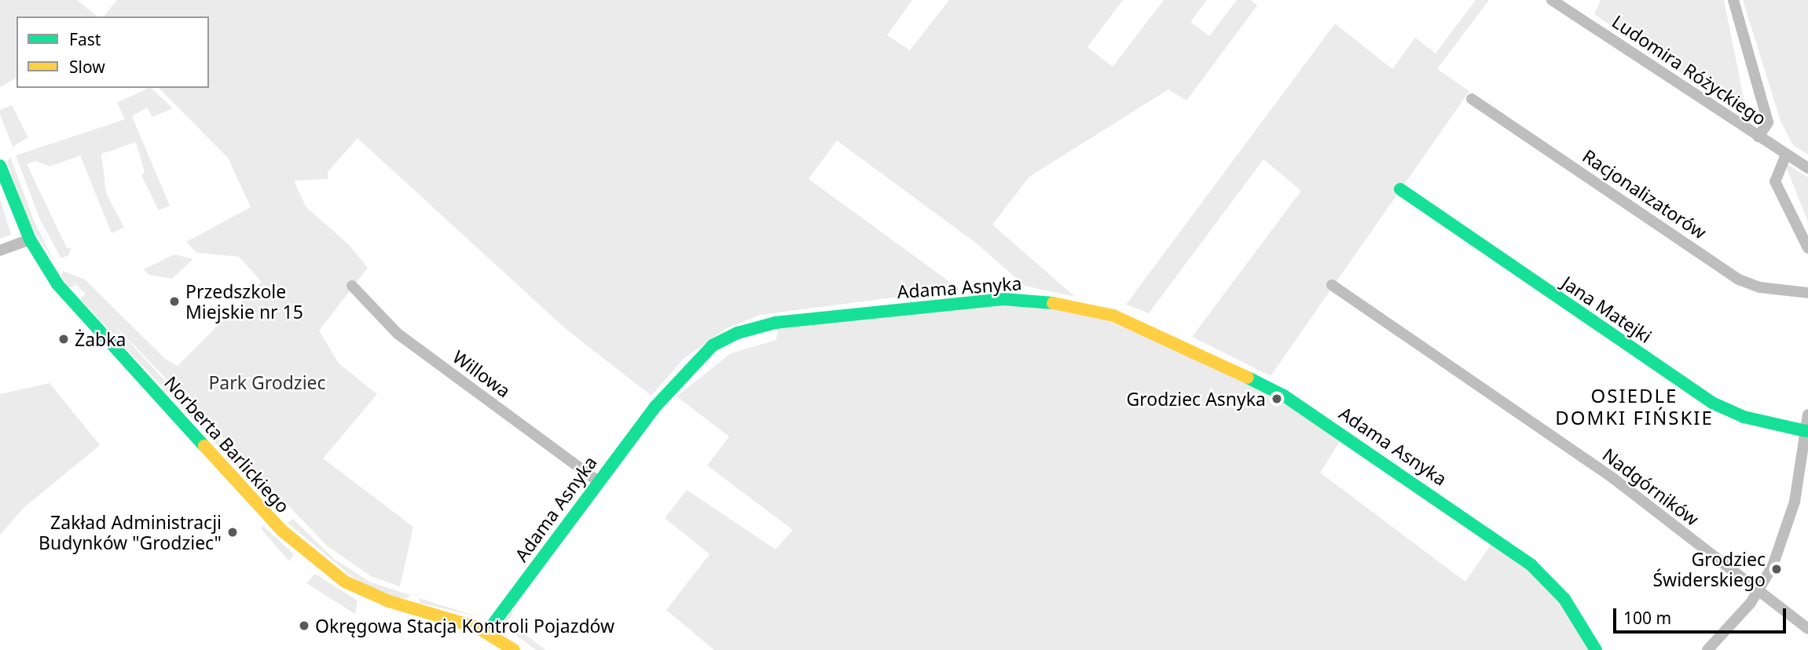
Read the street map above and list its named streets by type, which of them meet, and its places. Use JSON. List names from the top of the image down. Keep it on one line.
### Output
{"streets":{"street":["Ludomira Różyckiego","Racjonalizatorów","Adama Asnyka","Jana Matejki","Willowa","Norberta Barlickiego","Nadgórników"]},"crossings":[["Adama Asnyka","Willowa"],["Adama Asnyka","Norberta Barlickiego"]],"districts":["OSIEDLE DOMKI FIŃSKIE"],"parks":["Park Grodziec"],"places":["Przedszkole Miejskie nr 15","Żabka","Grodziec Asnyka","Zakład Administracji Budynków \"Grodziec\"","Grodziec Świderskiego","Okręgowa Stacja Kontroli Pojazdów"],"legend":["Fast","Slow"],"scale_bar":"100 m"}
